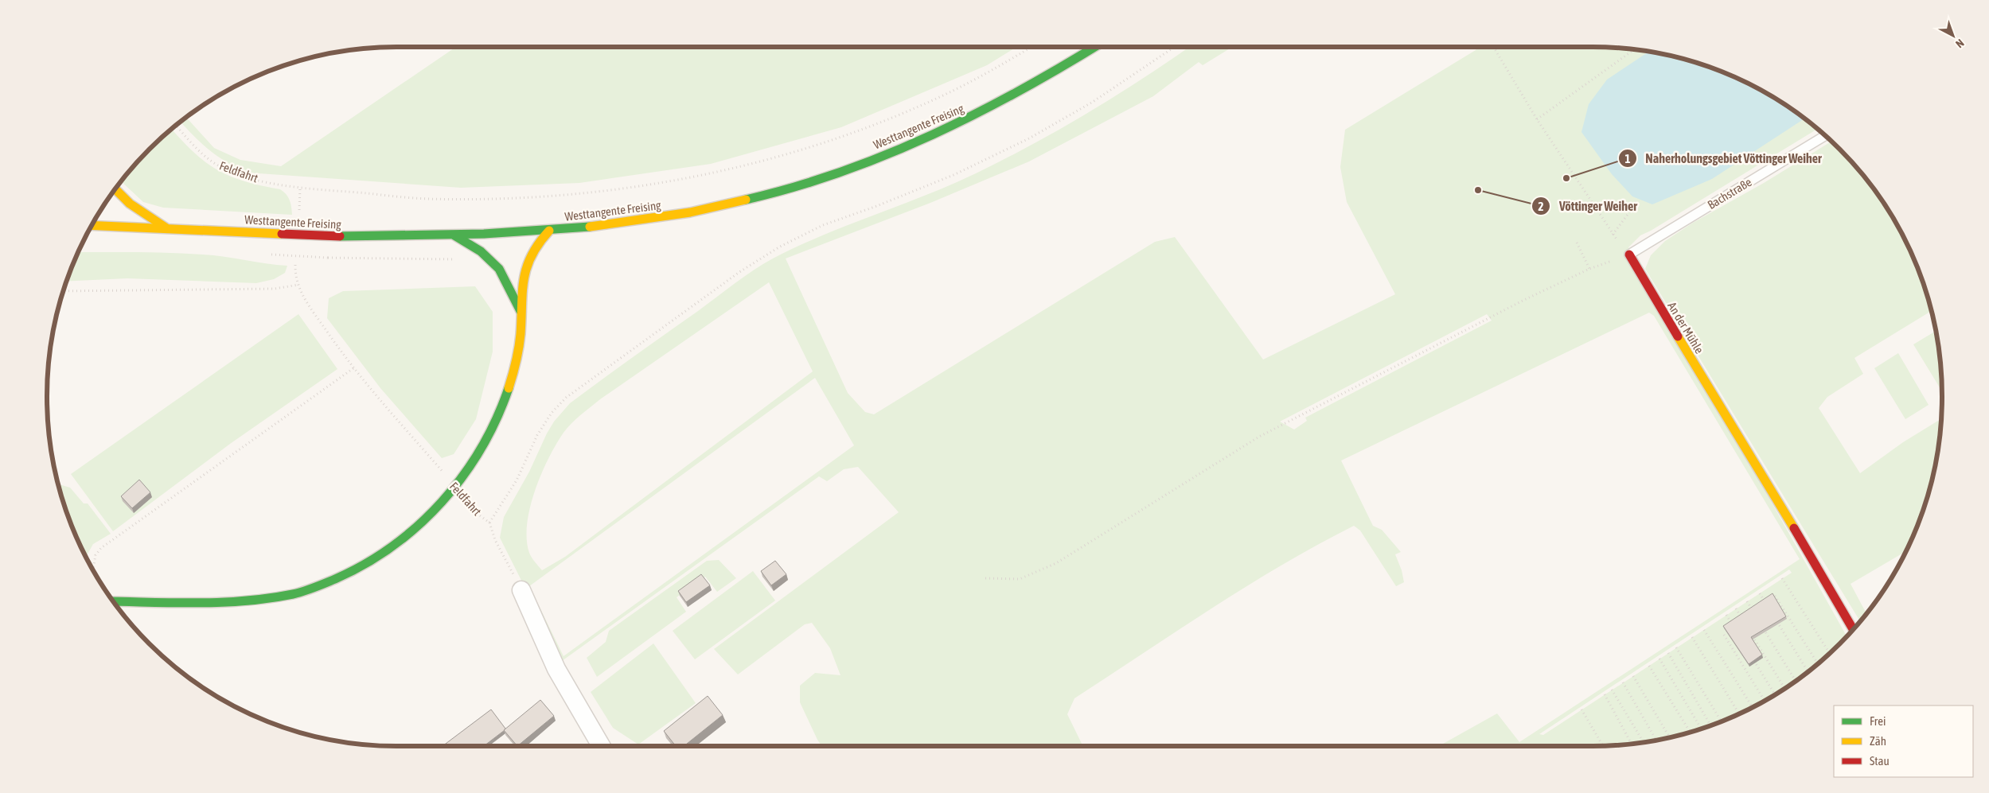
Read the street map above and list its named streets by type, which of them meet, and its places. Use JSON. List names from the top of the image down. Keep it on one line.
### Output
{"streets":{"main road":["Westtangente Freising","An der Mühle"],"lane":["Bachstraße"],"path":["Feldfahrt"]},"crossings":[["Bachstraße","An der Mühle"]],"places":["Naherholungsgebiet Vöttinger Weiher","Vöttinger Weiher"],"legend":["Frei","Zäh","Stau"],"north":"bottom right"}
